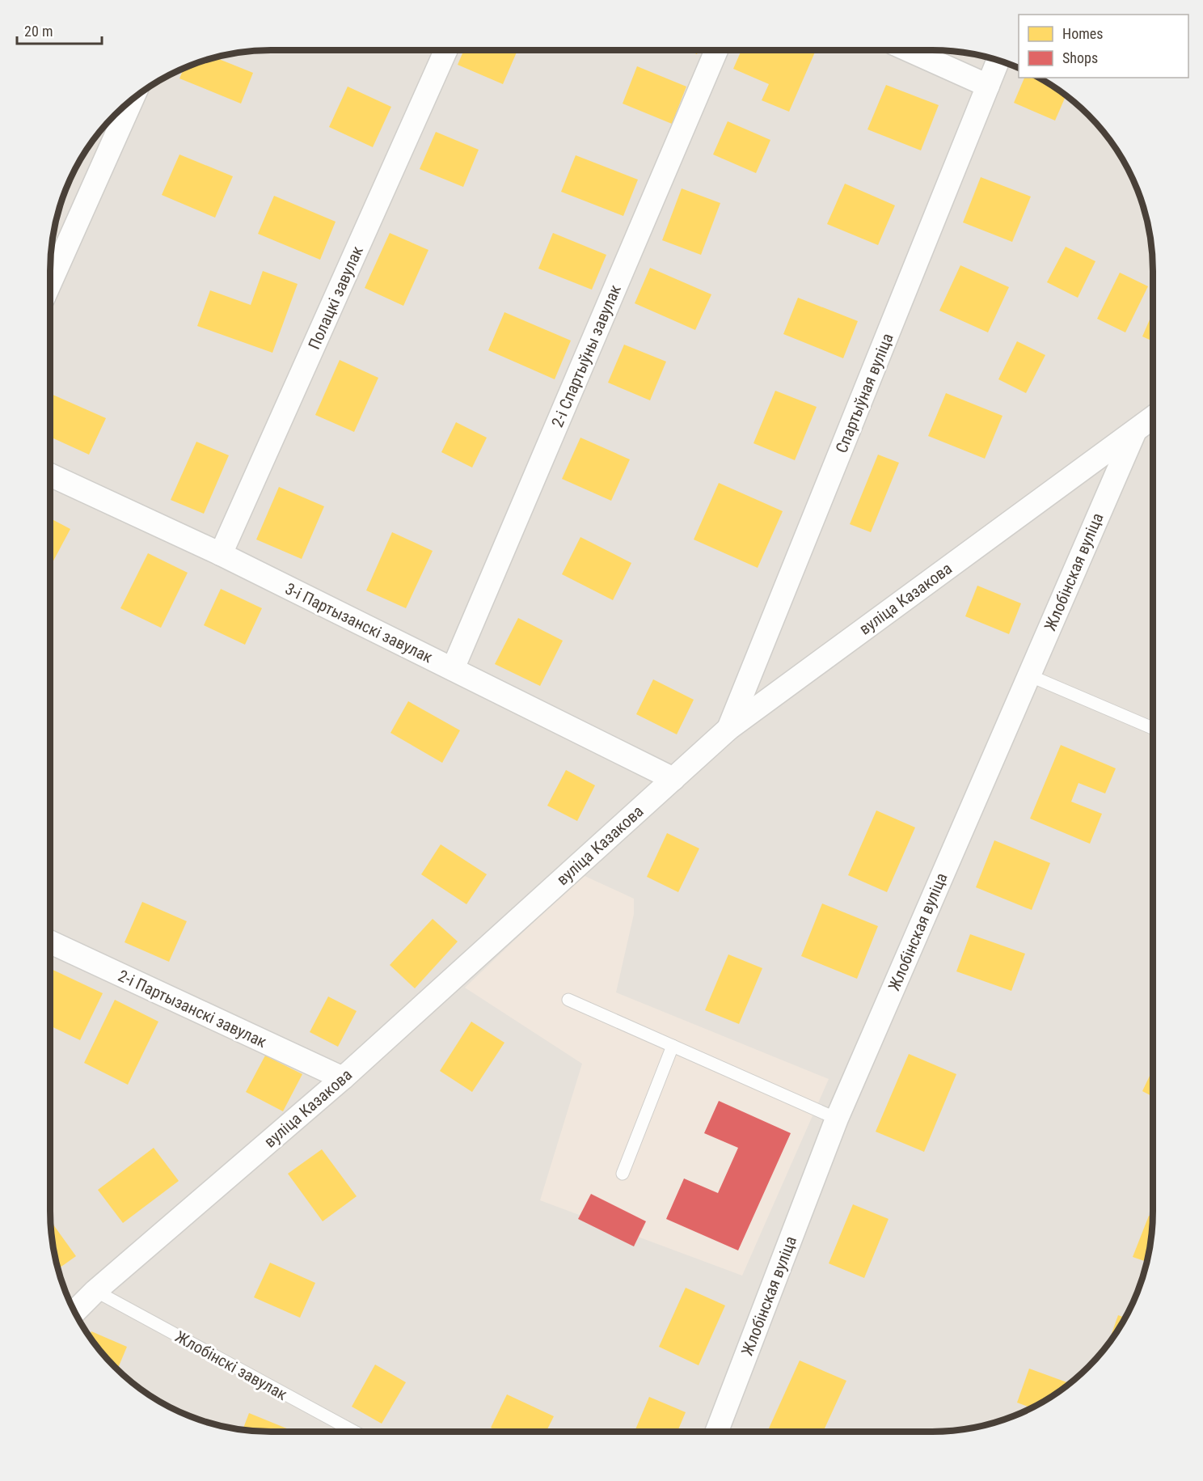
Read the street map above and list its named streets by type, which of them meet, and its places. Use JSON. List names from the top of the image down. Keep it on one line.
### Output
{"streets":{"street":["Полацкі завулак","2-і Спартыўны завулак","Спартыўная вуліца","Жлобінская вуліца","вуліца Казакова","3-і Партызанскі завулак","2-і Партызанскі завулак"],"lane":["Жлобінскі завулак"]},"crossings":[["Полацкі завулак","3-і Партызанскі завулак"],["2-і Спартыўны завулак","3-і Партызанскі завулак"],["Спартыўная вуліца","вуліца Казакова"],["Жлобінская вуліца","вуліца Казакова"],["вуліца Казакова","3-і Партызанскі завулак"],["вуліца Казакова","2-і Партызанскі завулак"],["вуліца Казакова","Жлобінскі завулак"]],"legend":["Homes","Shops"],"scale_bar":"20 m"}
